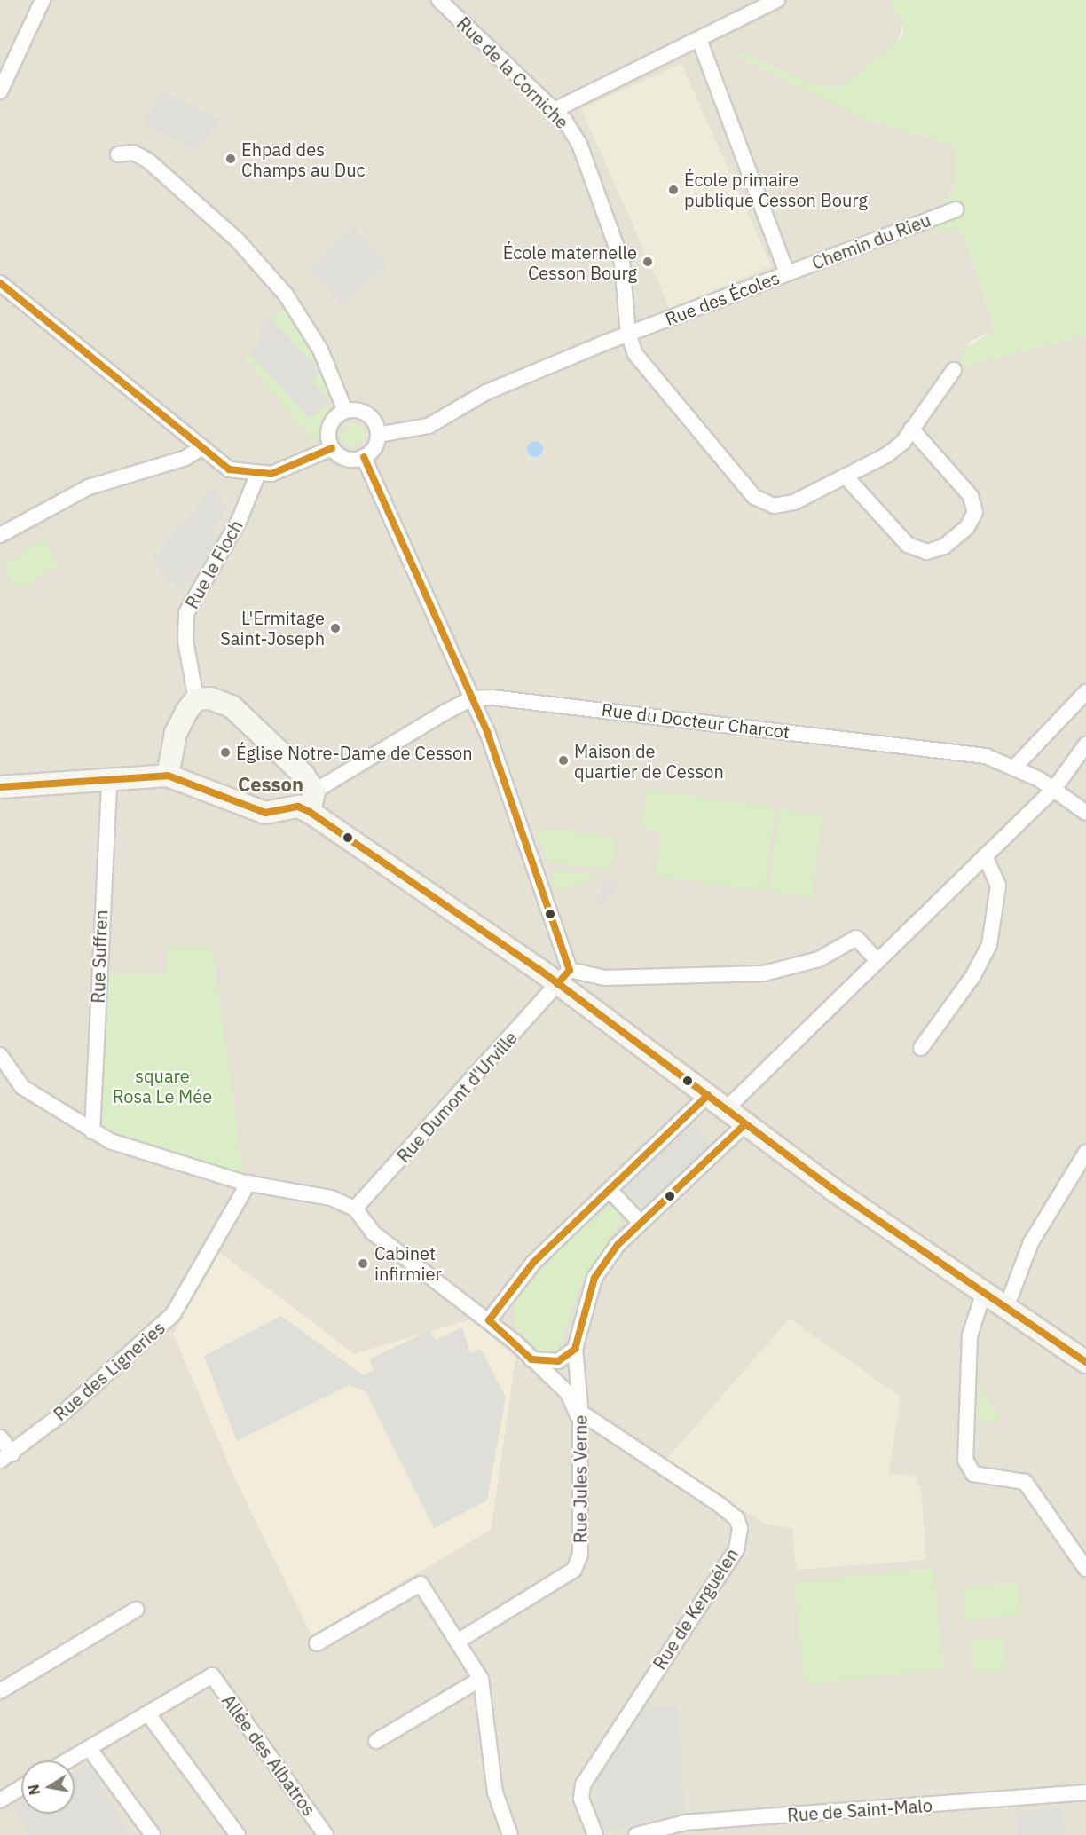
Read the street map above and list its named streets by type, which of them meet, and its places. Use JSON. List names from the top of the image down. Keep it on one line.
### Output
{"streets":{"street":["Rue de la Corniche","Chemin du Rieu","Rue des Écoles","Rue le Floch","Rue du Docteur Charcot","Rue Suffren","Rue Dumont d'Urville","Rue des Ligneries","Rue Jules Verne","Rue de Kerguélen","Allée des Albatros","Rue de Saint-Malo"]},"crossings":[["Rue de la Corniche","Rue des Écoles"],["Chemin du Rieu","Rue des Écoles"],["Rue Jules Verne","Rue de Kerguélen"]],"districts":["Cesson"],"parks":["square Rosa Le Mée"],"places":["Ehpad des Champs au Duc","École primaire publique Cesson Bourg","École maternelle Cesson Bourg","L'Ermitage Saint-Joseph","Église Notre-Dame de Cesson","Maison de quartier de Cesson","Cabinet infirmier"],"north":"left"}
